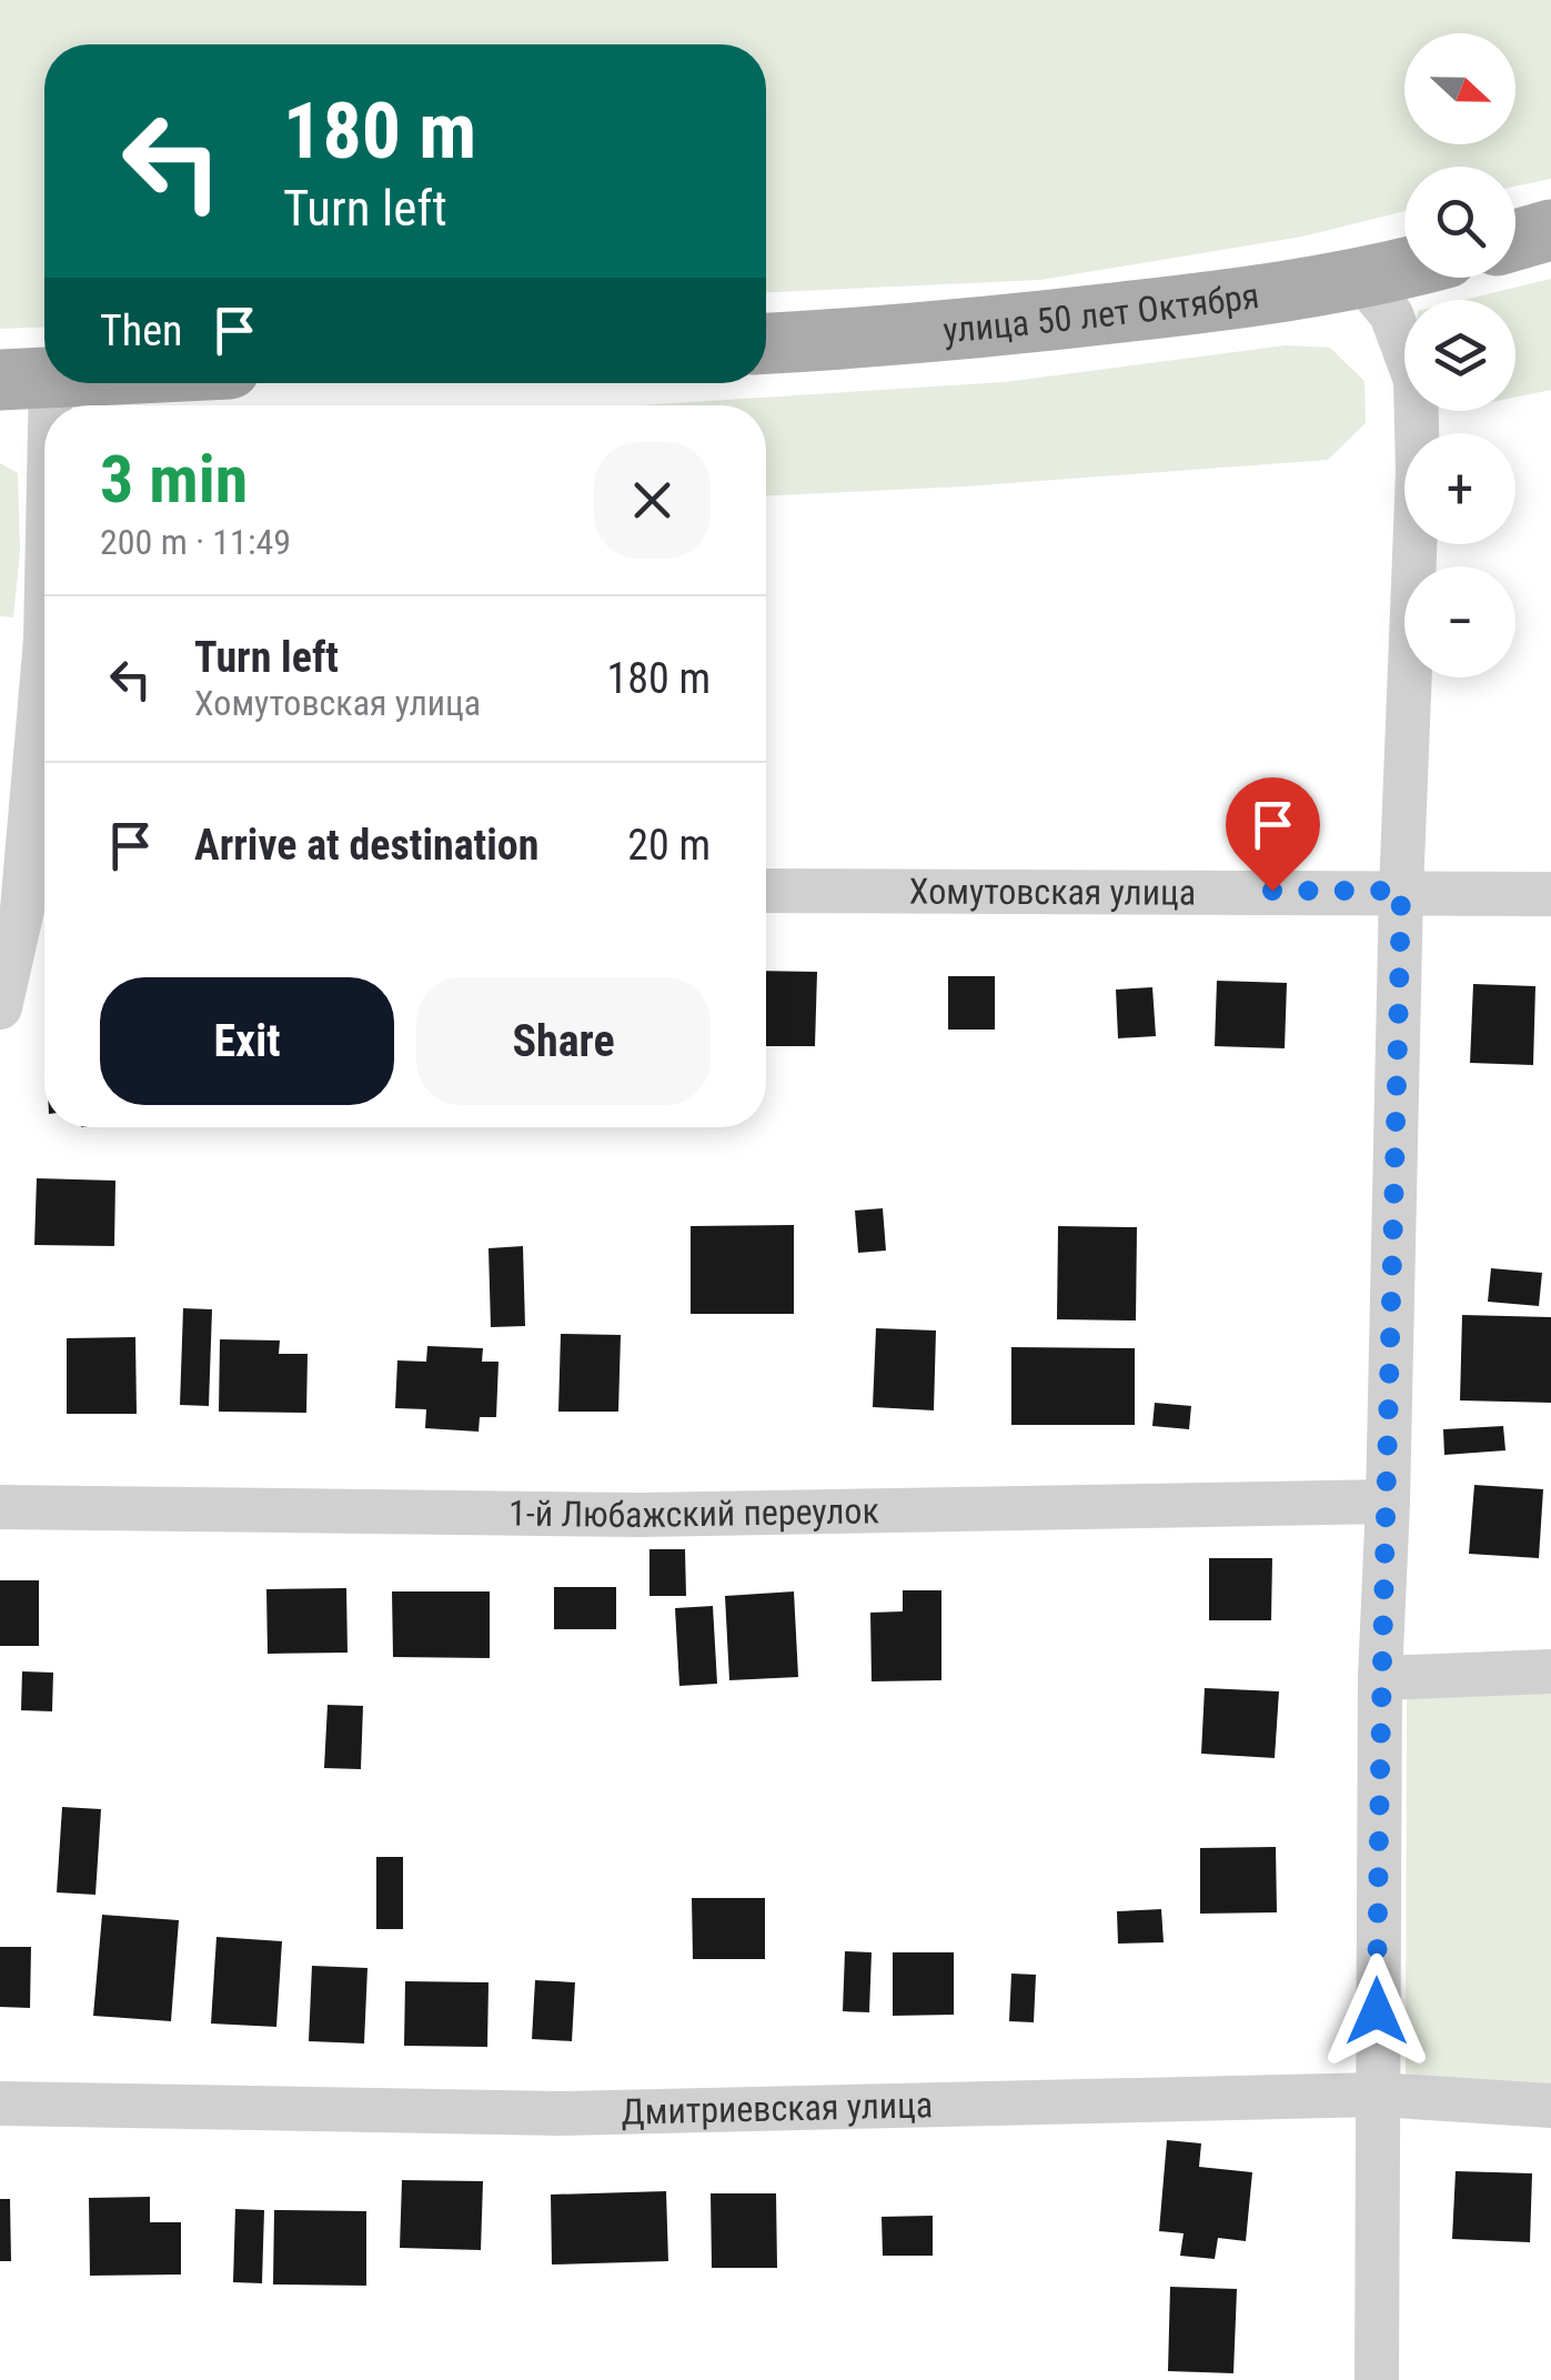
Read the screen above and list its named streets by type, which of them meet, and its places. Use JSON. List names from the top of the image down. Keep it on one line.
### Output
{"streets":{"main road":["улица 50 лет Октября"],"street":["Хомутовская улица","1-й Любажский переулок","Дмитриевская улица"]},"north":"right","page":{"map_buttons":["+","−"],"turn":["180 m","Turn left"],"then":"Then","heading":["3 min","200 m · 11:49"],"list":[{"name":"Turn left","note":"Хомутовская улица","value":"180 m"},{"name":"Arrive at destination","value":"20 m"}],"buttons":["Exit","Share"]}}
